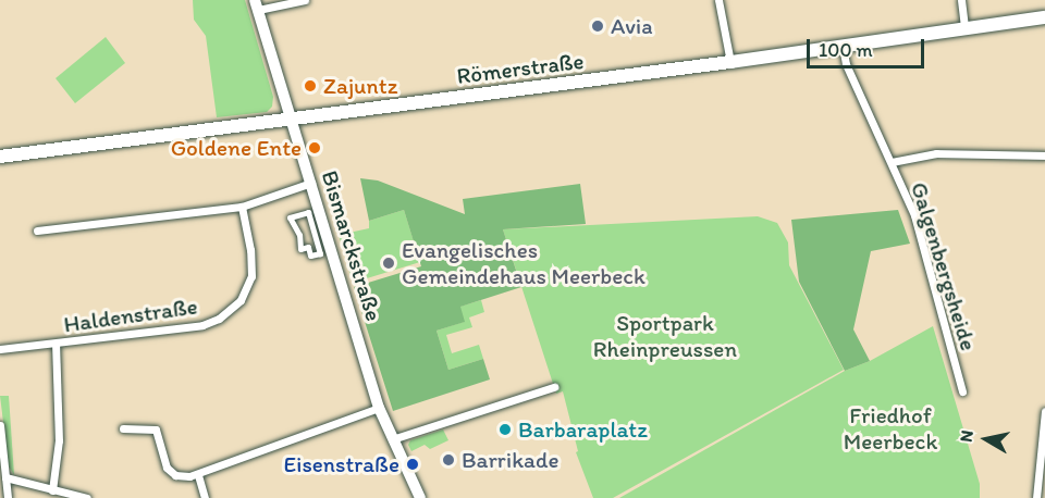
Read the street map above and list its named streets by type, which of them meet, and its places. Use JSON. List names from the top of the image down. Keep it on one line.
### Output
{"streets":{"main road":["Römerstraße","Bismarckstraße"],"street":["Galgenbergsheide","Haldenstraße"]},"crossings":[["Römerstraße","Bismarckstraße"],["Römerstraße","Galgenbergsheide"]],"parks":["Sportpark Rheinpreussen","Friedhof Meerbeck"],"places":["Avia","Zajuntz","Goldene Ente","Evangelisches Gemeindehaus Meerbeck","Barbaraplatz","Barrikade","Eisenstraße"],"scale_bar":"100 m","north":"left"}
